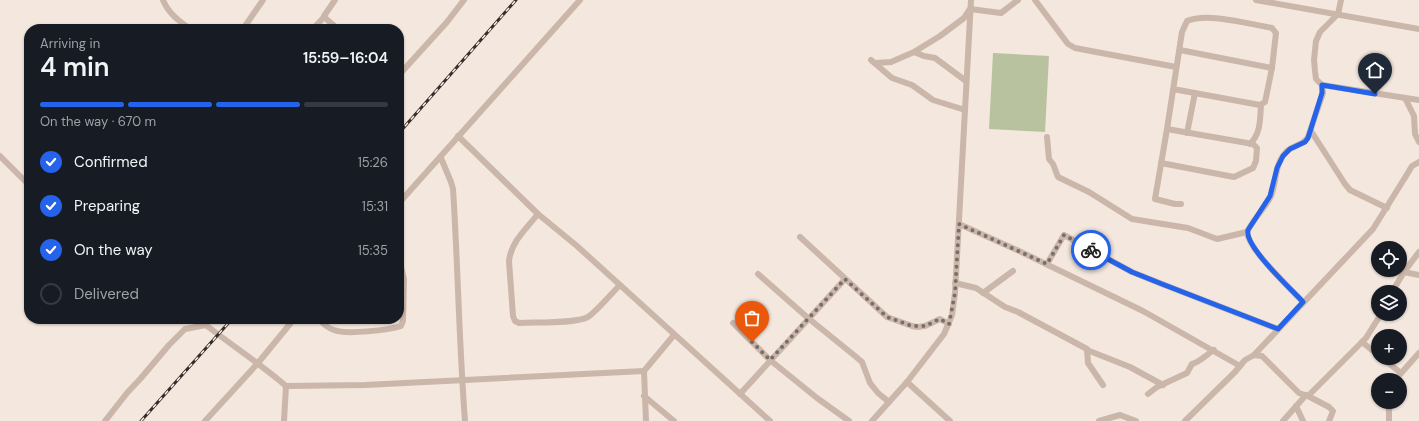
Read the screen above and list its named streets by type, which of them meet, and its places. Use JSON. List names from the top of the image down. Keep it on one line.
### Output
{"page":{"heading":["4 min","Arriving in","15:59–16:04"],"bar":"On the way · 670 m","list":[["Confirmed","15:26"],["Preparing","15:31"],["On the way","15:35"],"Delivered"],"map_buttons":["+","−"]}}
